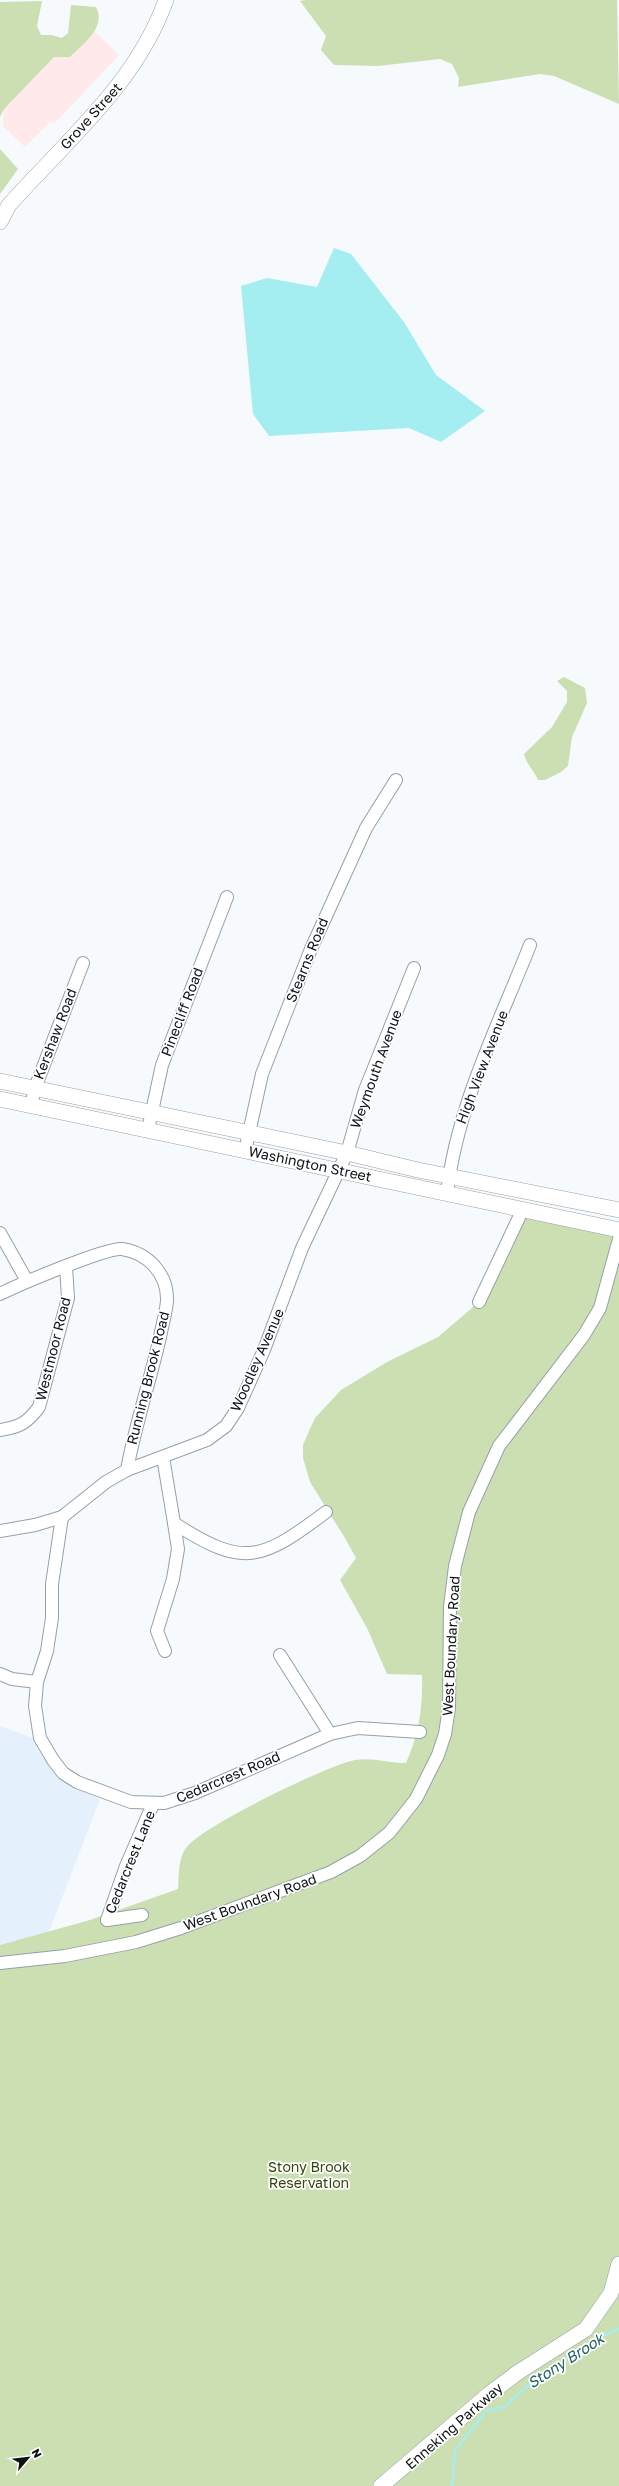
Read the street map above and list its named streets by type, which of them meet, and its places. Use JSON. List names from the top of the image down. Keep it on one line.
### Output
{"streets":{"main road":["Grove Street","Washington Street","Enneking Parkway"],"street":["Stearns Road","Pinecliff Road","Kershaw Road","High View Avenue","Weymouth Avenue","Westmoor Road","Woodley Avenue","Running Brook Road","West Boundary Road","Cedarcrest Road","Cedarcrest Lane"]},"crossings":[["Stearns Road","Washington Street"],["Pinecliff Road","Washington Street"],["Kershaw Road","Washington Street"],["High View Avenue","Washington Street"],["Weymouth Avenue","Washington Street"],["Weymouth Avenue","Woodley Avenue"],["Washington Street","Woodley Avenue"],["Westmoor Road","Running Brook Road"],["Woodley Avenue","Running Brook Road"],["Woodley Avenue","Cedarcrest Road"],["Cedarcrest Road","Cedarcrest Lane"]],"water":["Stony Brook"],"parks":["Stony Brook Reservation"],"north":"top right"}
